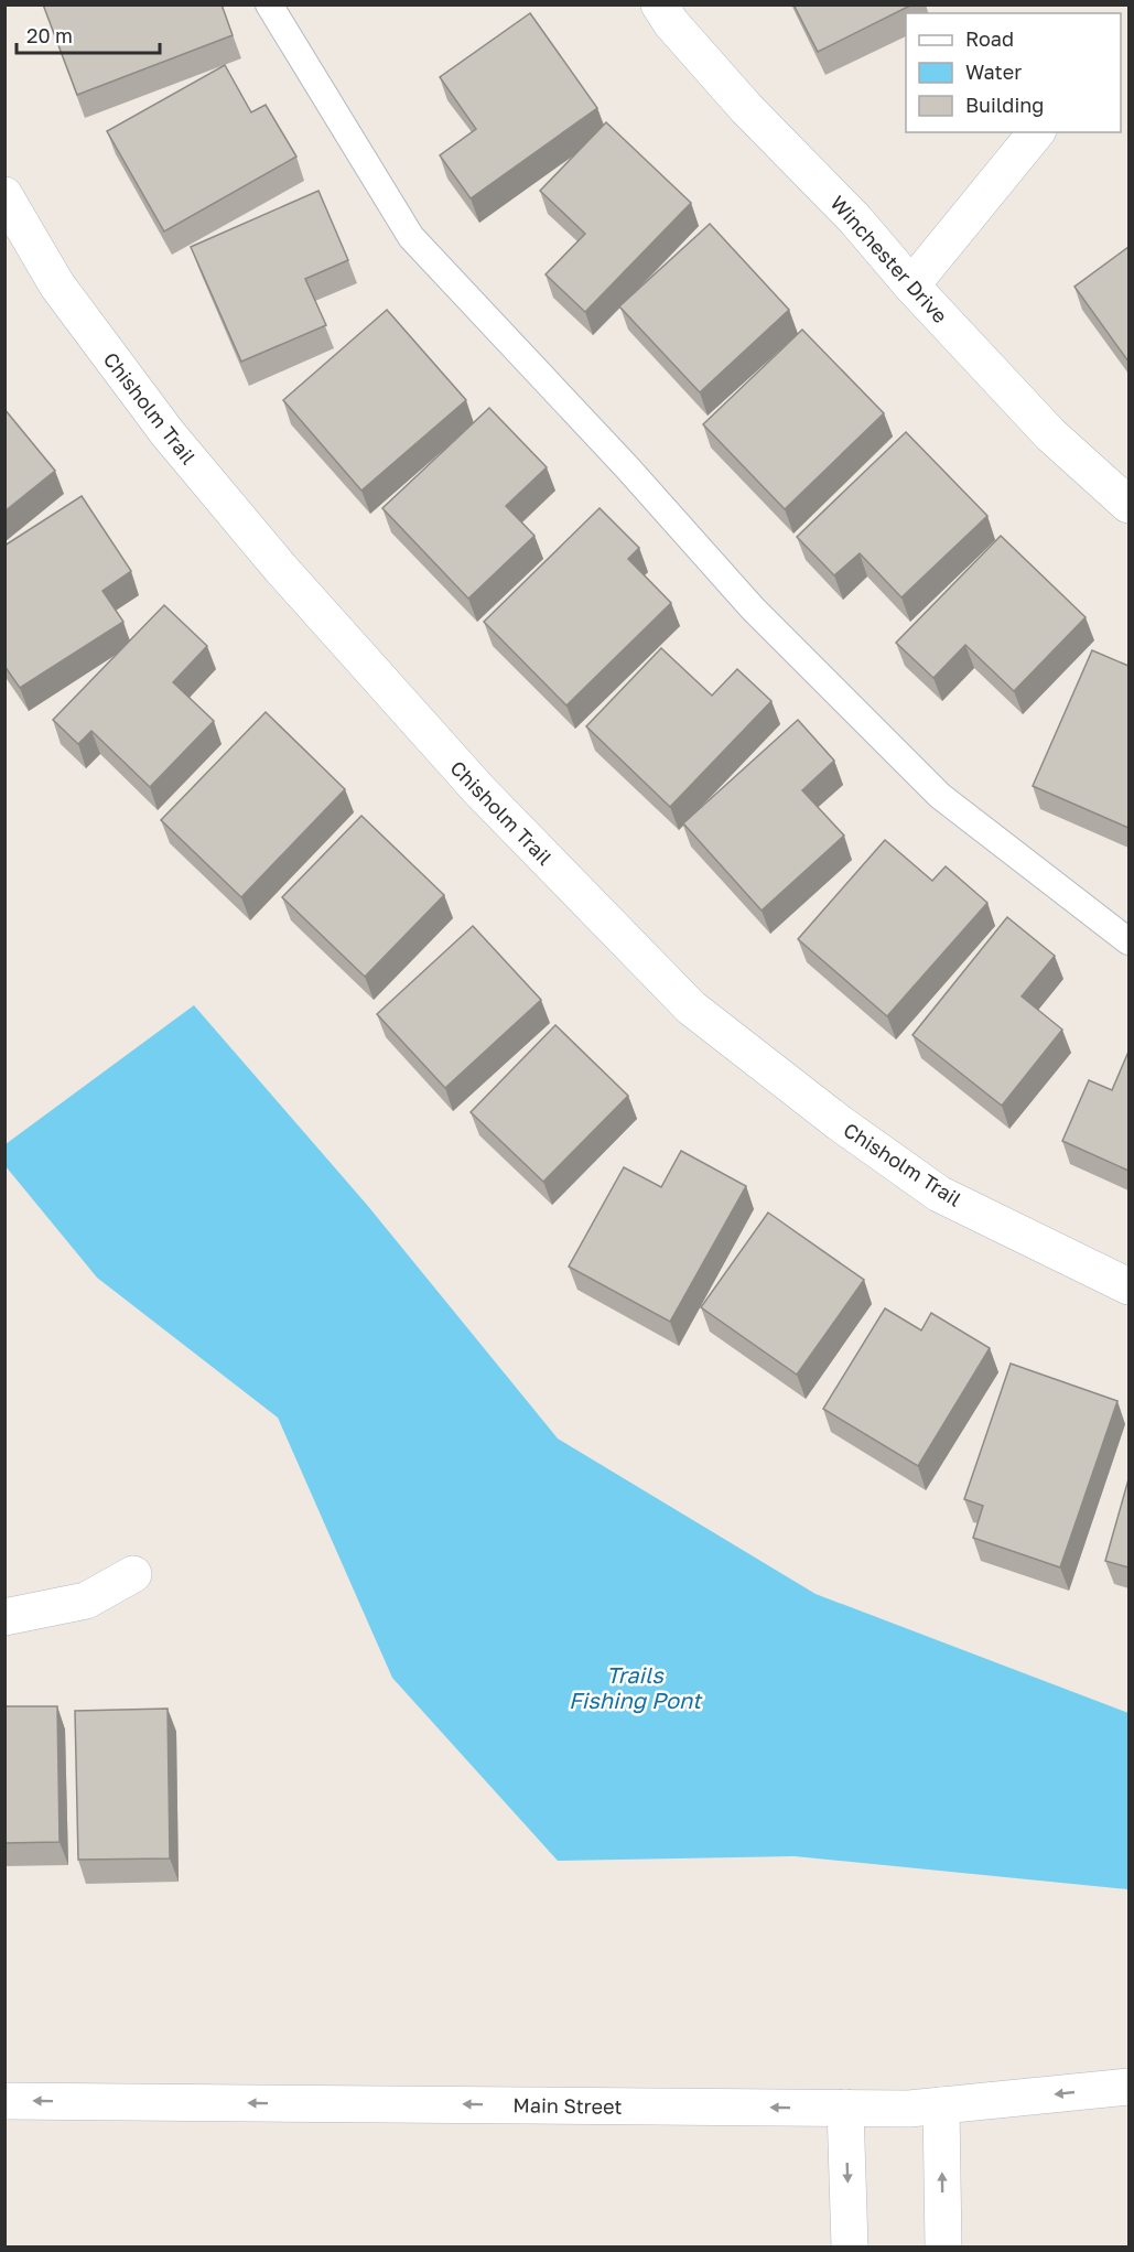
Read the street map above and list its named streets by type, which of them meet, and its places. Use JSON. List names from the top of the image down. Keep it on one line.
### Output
{"streets":{"street":["Winchester Drive","Chisholm Trail","Main Street"]},"one_way":["Main Street"],"water":["Trails Fishing Pont"],"legend":["Road","Water","Building"],"scale_bar":"20 m"}
